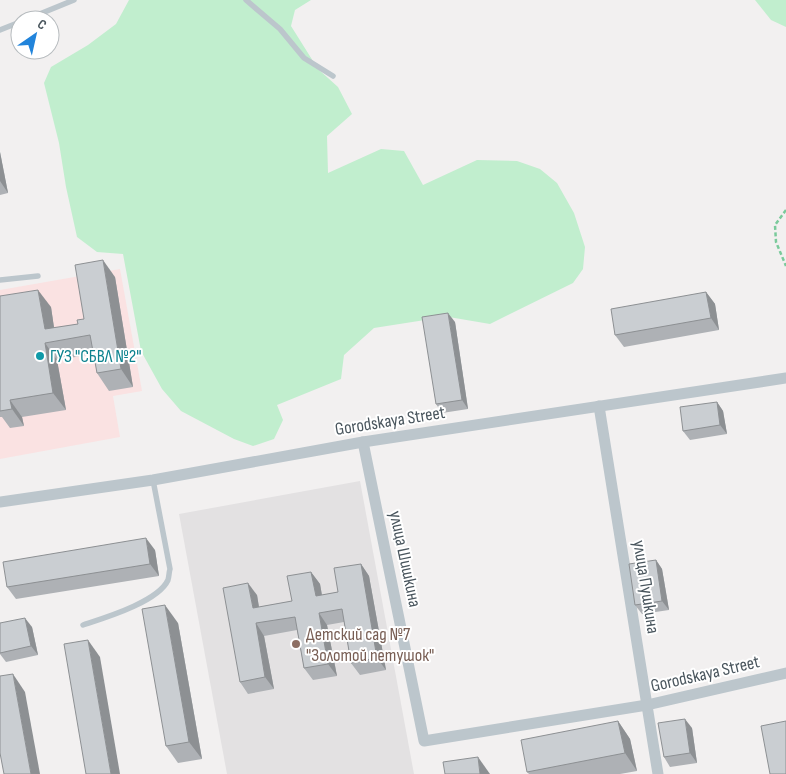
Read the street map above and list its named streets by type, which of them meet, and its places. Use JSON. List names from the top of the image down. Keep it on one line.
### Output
{"streets":{"street":["Gorodskaya Street","улица Шишкина","улица Пушкина"]},"crossings":[["Gorodskaya Street","улица Шишкина"],["Gorodskaya Street","улица Пушкина"]],"places":["ГУЗ \"СБВЛ №2\"","Детский сад №7 \"Золотой петушок\""],"north":"top right"}
